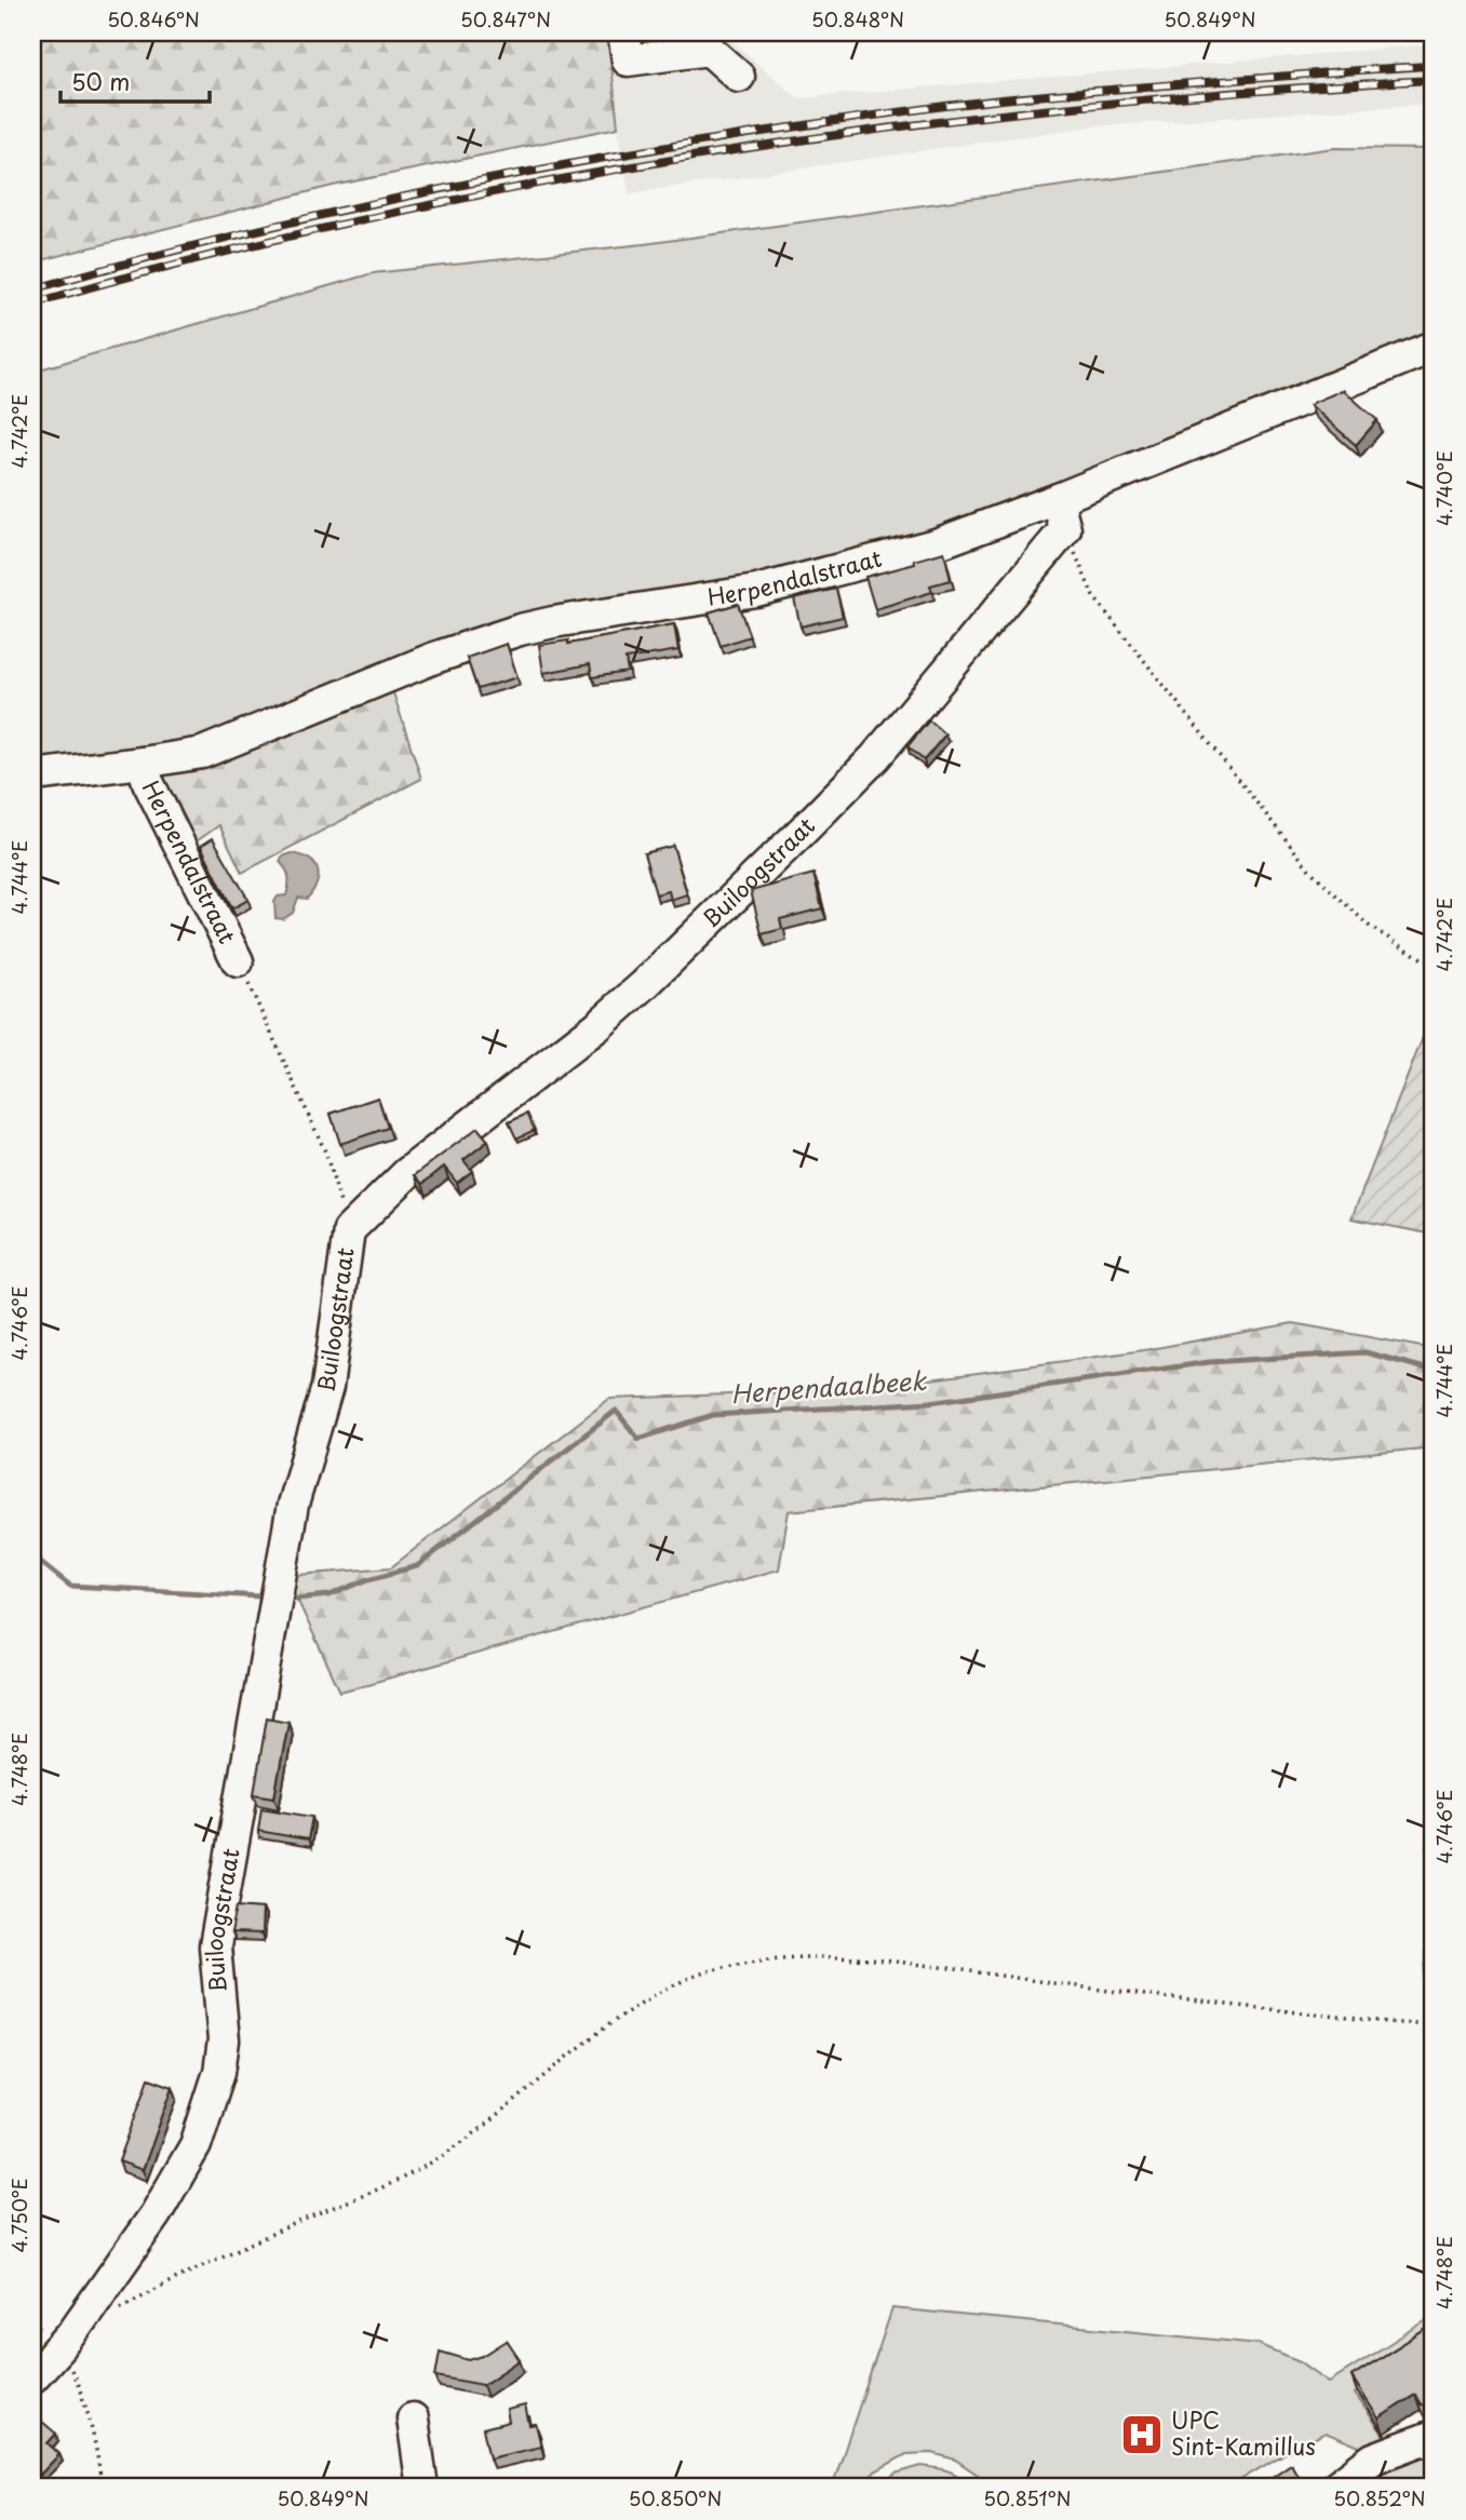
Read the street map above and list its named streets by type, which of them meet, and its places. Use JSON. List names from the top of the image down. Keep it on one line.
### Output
{"streets":{"street":["Herpendalstraat","Builoogstraat"]},"water":["Herpendaalbeek"],"places":{"hospital":["UPC Sint-Kamillus"]},"scale_bar":"50 m","coordinates":["50.846°N","50.847°N","50.848°N","50.849°N","4.742°E","4.740°E","4.744°E","4.746°E","4.748°E","4.750°E","50.850°N","50.851°N","50.852°N"]}
